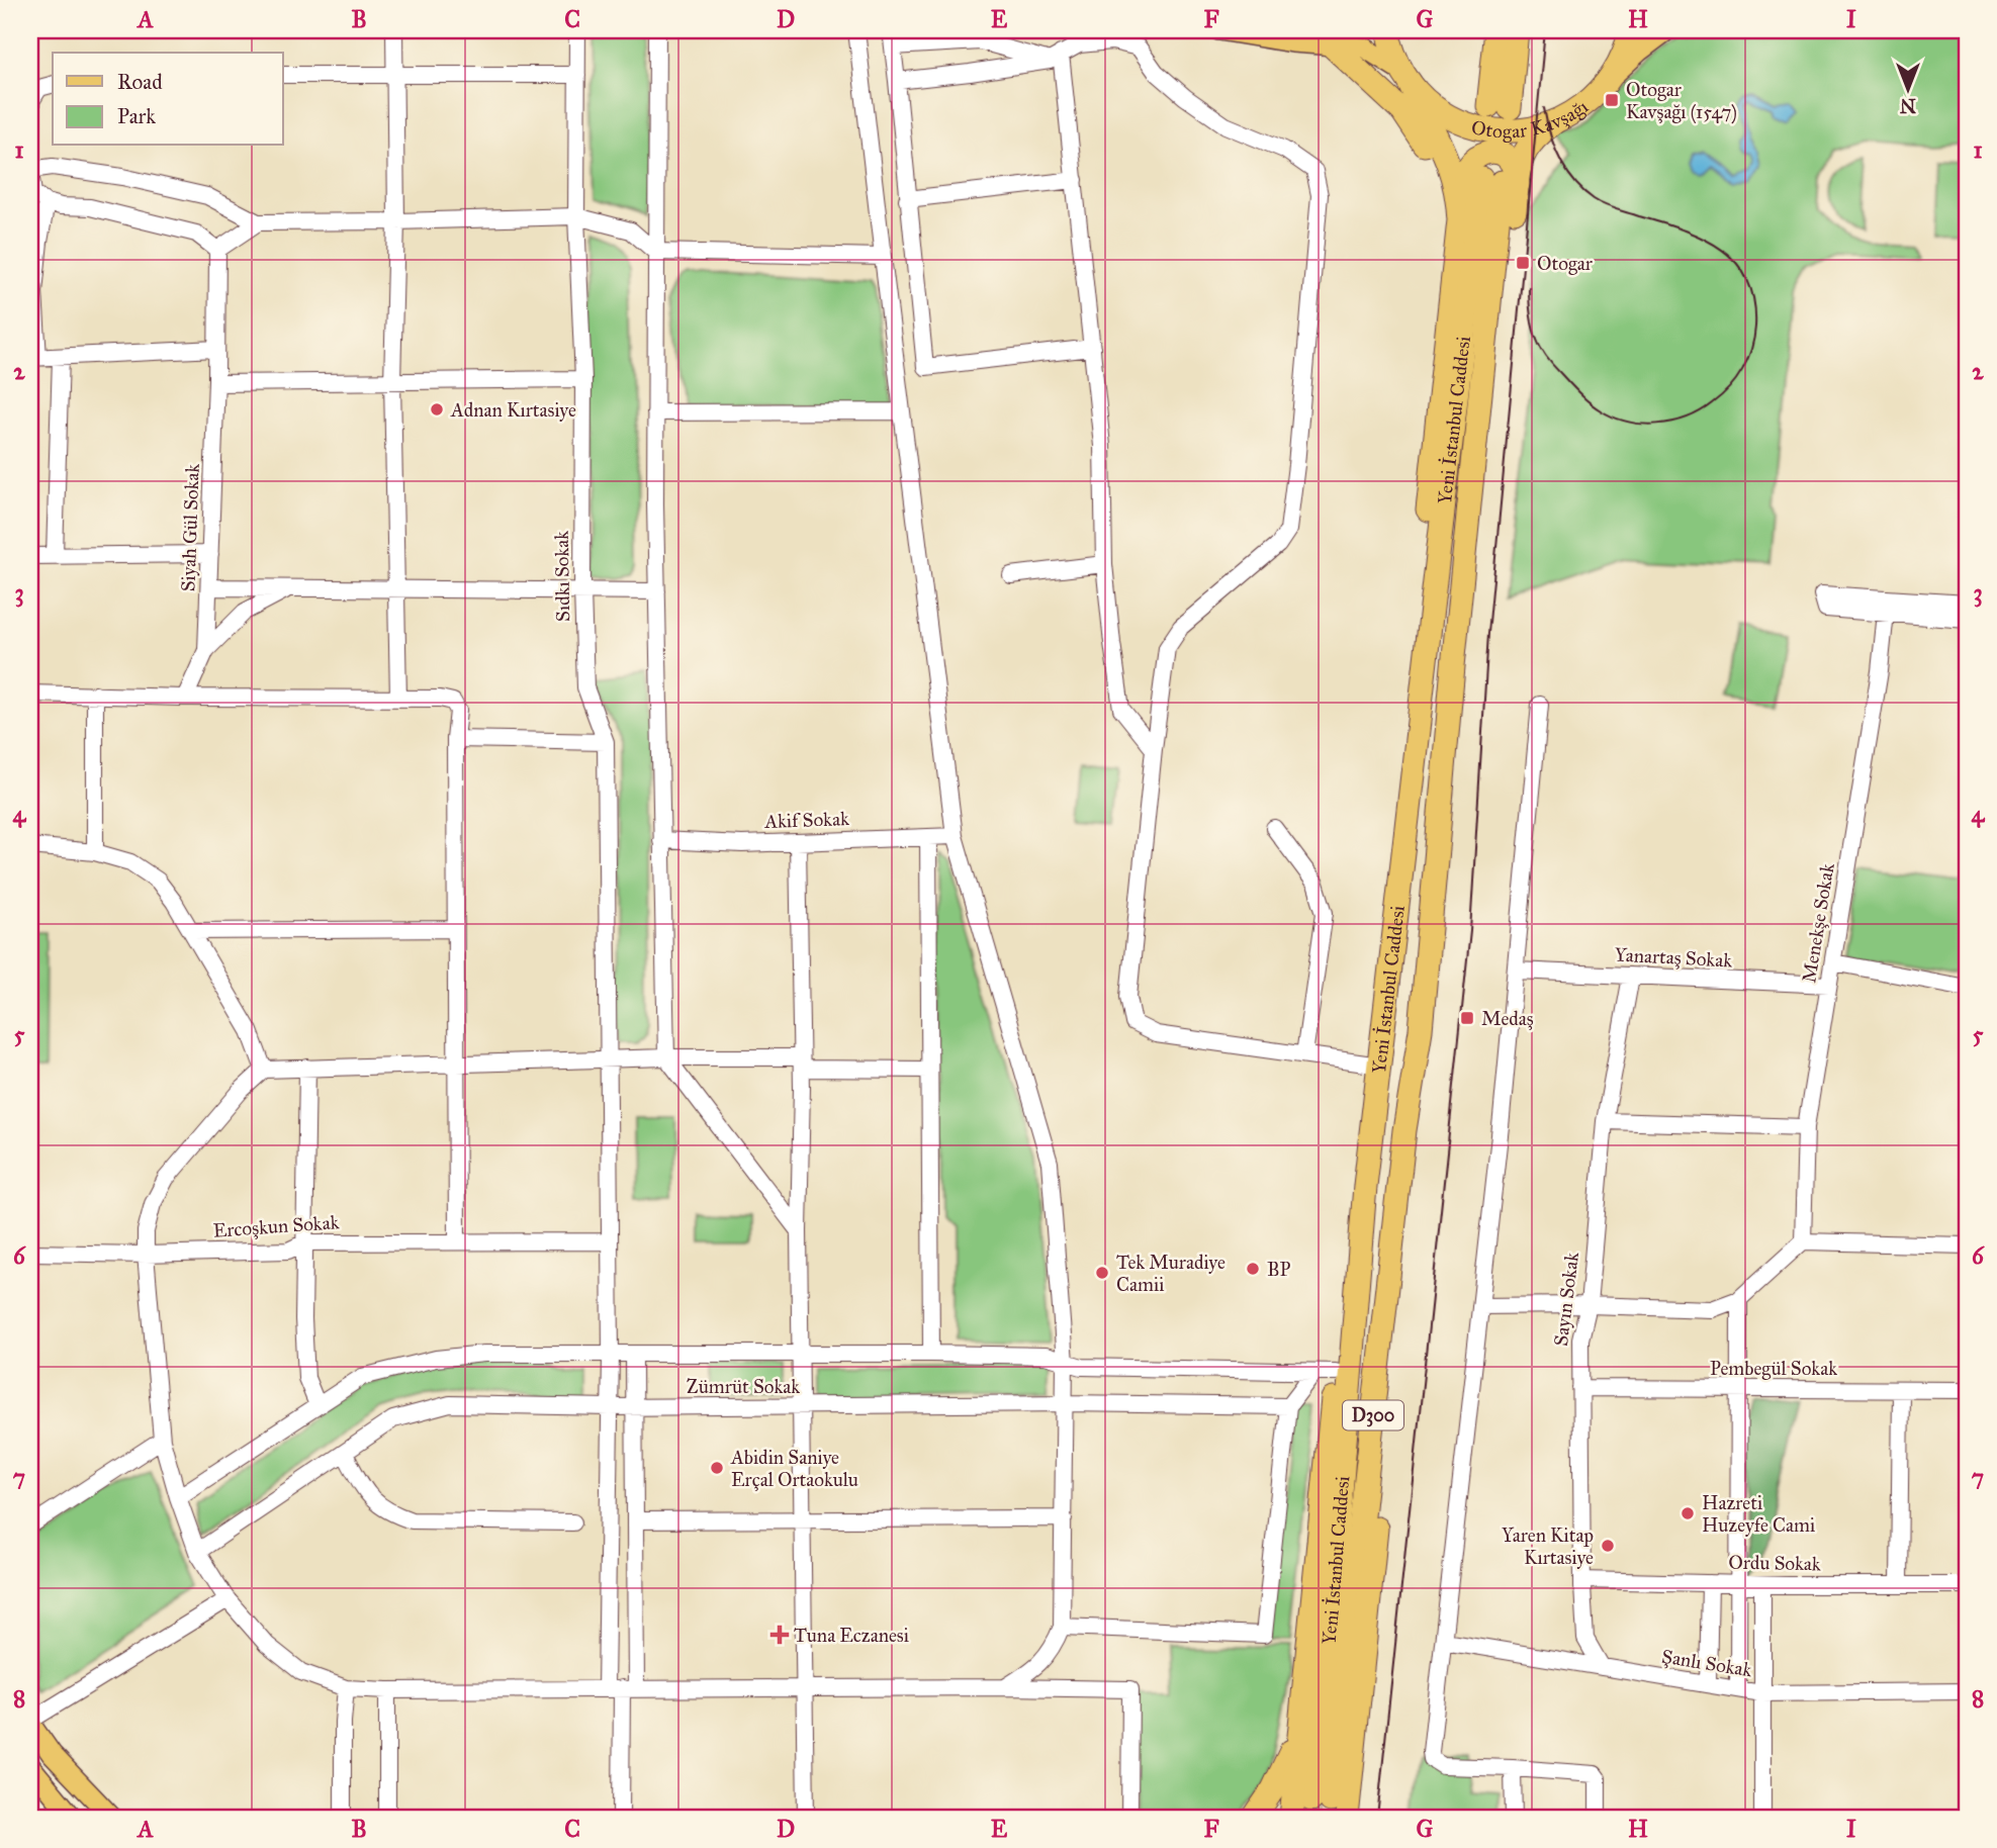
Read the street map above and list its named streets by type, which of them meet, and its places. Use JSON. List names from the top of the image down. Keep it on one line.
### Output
{"streets":{"highway":["Otogar Kavşağı","Yeni İstanbul Caddesi","D300"],"street":["Siyah Gül Sokak","Sıdkı Sokak","Akif Sokak","Menekşe Sokak","Yanartaş Sokak","Ercoşkun Sokak","Sayın Sokak","Pembegül Sokak","Zümrüt Sokak","Ordu Sokak","Şanlı Sokak"]},"crossings":[["Sıdkı Sokak","Ercoşkun Sokak"],["Sıdkı Sokak","Zümrüt Sokak"],["Menekşe Sokak","Yanartaş Sokak"],["Yanartaş Sokak","Sayın Sokak"],["Sayın Sokak","Pembegül Sokak"],["Sayın Sokak","Ordu Sokak"],["Sayın Sokak","Şanlı Sokak"]],"places":{"transit":["Otogar Kavşağı (1547)","Otogar","Medaş"],"other":["Adnan Kırtasiye","BP","Tek Muradiye Camii","Abidin Saniye Erçal Ortaokulu","Hazreti Huzeyfe Cami","Yaren Kitap Kırtasiye"],"health":["Tuna Eczanesi"]},"legend":["Road","Park"],"north":"bottom","grid":{"columns":["A","B","C","D","E","F","G","H","I"],"rows":["1","2","3","4","5","6","7","8"]}}
